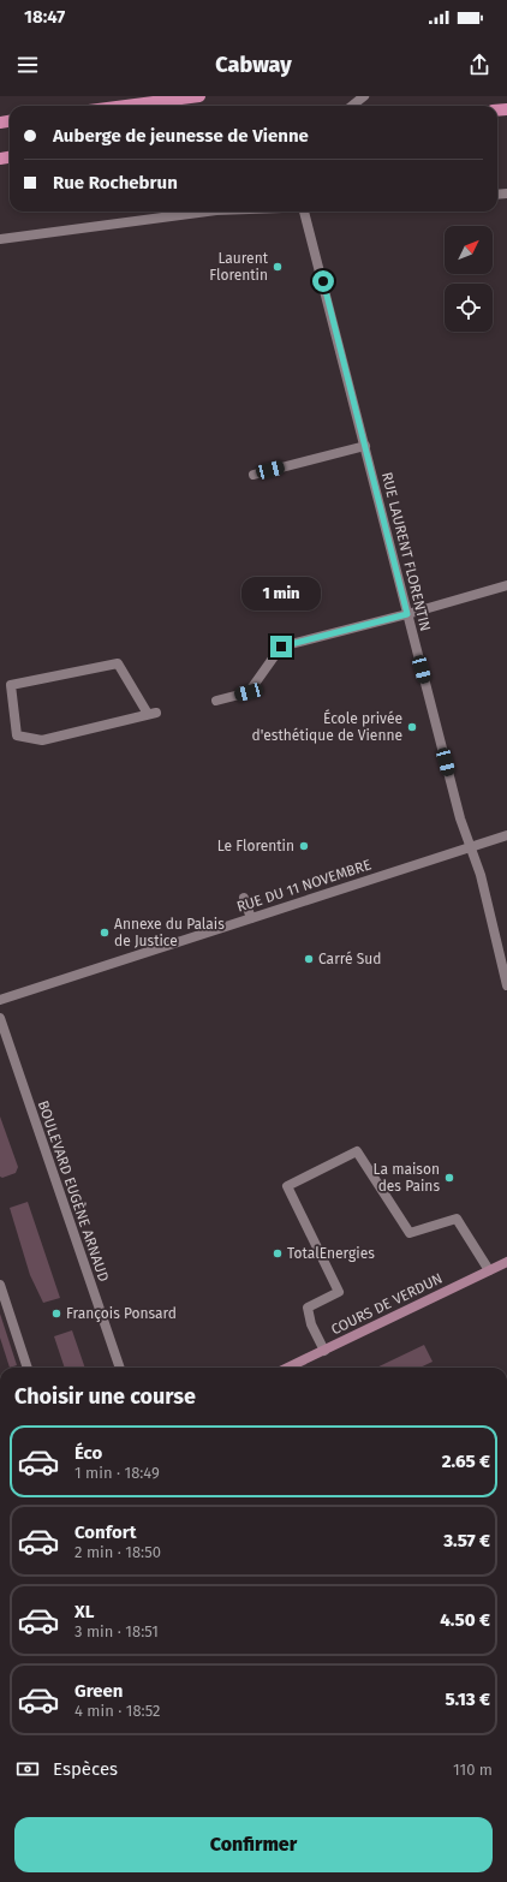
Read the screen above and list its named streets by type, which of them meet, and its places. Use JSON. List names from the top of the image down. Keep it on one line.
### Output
{"streets":{"main road":["COURS DE VERDUN"],"street":["RUE LAURENT FLORENTIN","RUE DU 11 NOVEMBRE","BOULEVARD EUGÈNE ARNAUD"]},"crossings":[["RUE LAURENT FLORENTIN","RUE DU 11 NOVEMBRE"]],"places":["Laurent Florentin","École privée d'esthétique de Vienne","Le Florentin","Annexe du Palais de Justice","Carré Sud","La maison des Pains","TotalEnergies","François Ponsard"],"north":"top right","page":{"status":"18:47","header":"Cabway","banner":["Auberge de jeunesse de Vienne","Rue Rochebrun"],"bubble":"1 min","heading":"Choisir une course","list":[{"name":"Éco","note":"1 min · 18:49","value":"2.65 €"},{"name":"Confort","note":"2 min · 18:50","value":"3.57 €"},{"name":"XL","note":"3 min · 18:51","value":"4.50 €"},{"name":"Green","note":"4 min · 18:52","value":"5.13 €"}],"pay":["Espèces","110 m"],"buttons":"Confirmer"}}
